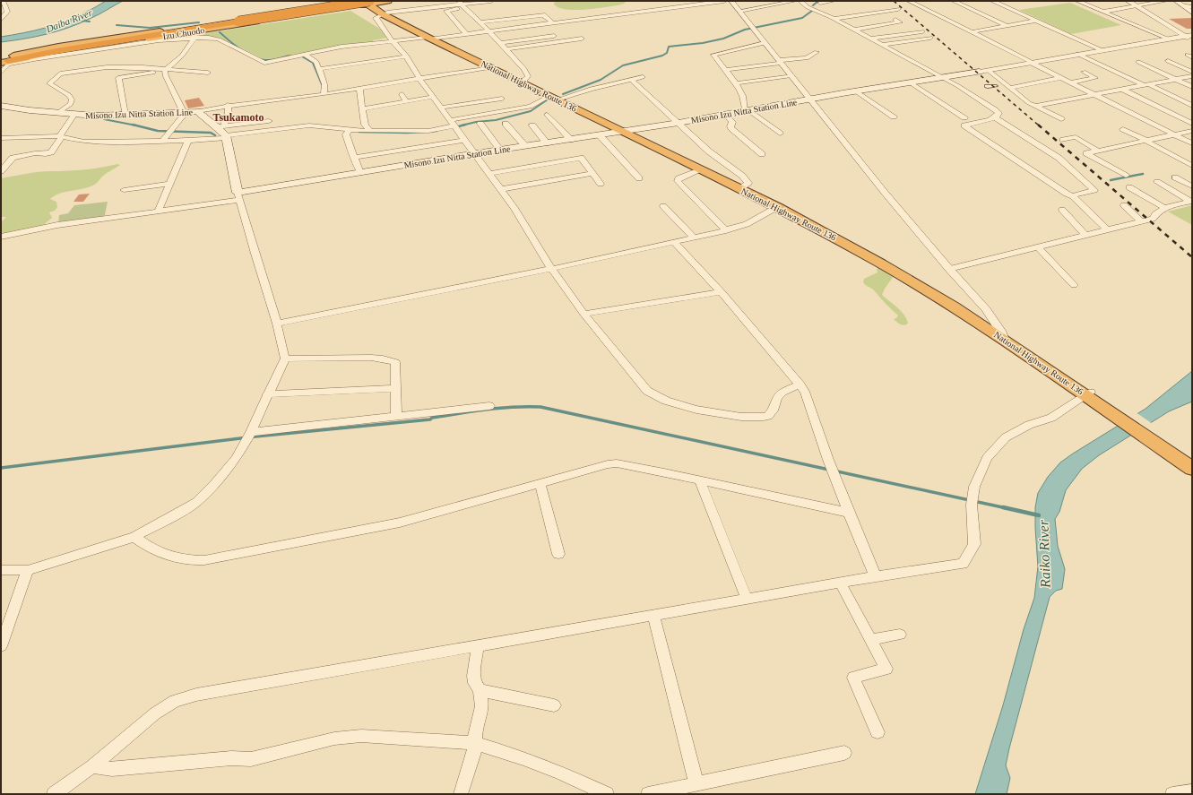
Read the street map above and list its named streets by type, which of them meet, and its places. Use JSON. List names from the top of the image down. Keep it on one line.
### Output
{"streets":{"highway":["Izu Chuodo","National Highway Route 136"],"main road":["Misono Izu Nitta Station Line"]},"crossings":[["Izu Chuodo","National Highway Route 136"],["National Highway Route 136","Misono Izu Nitta Station Line"]],"districts":["Tsukamoto"],"water":["Daiba River","Raiko River"]}
